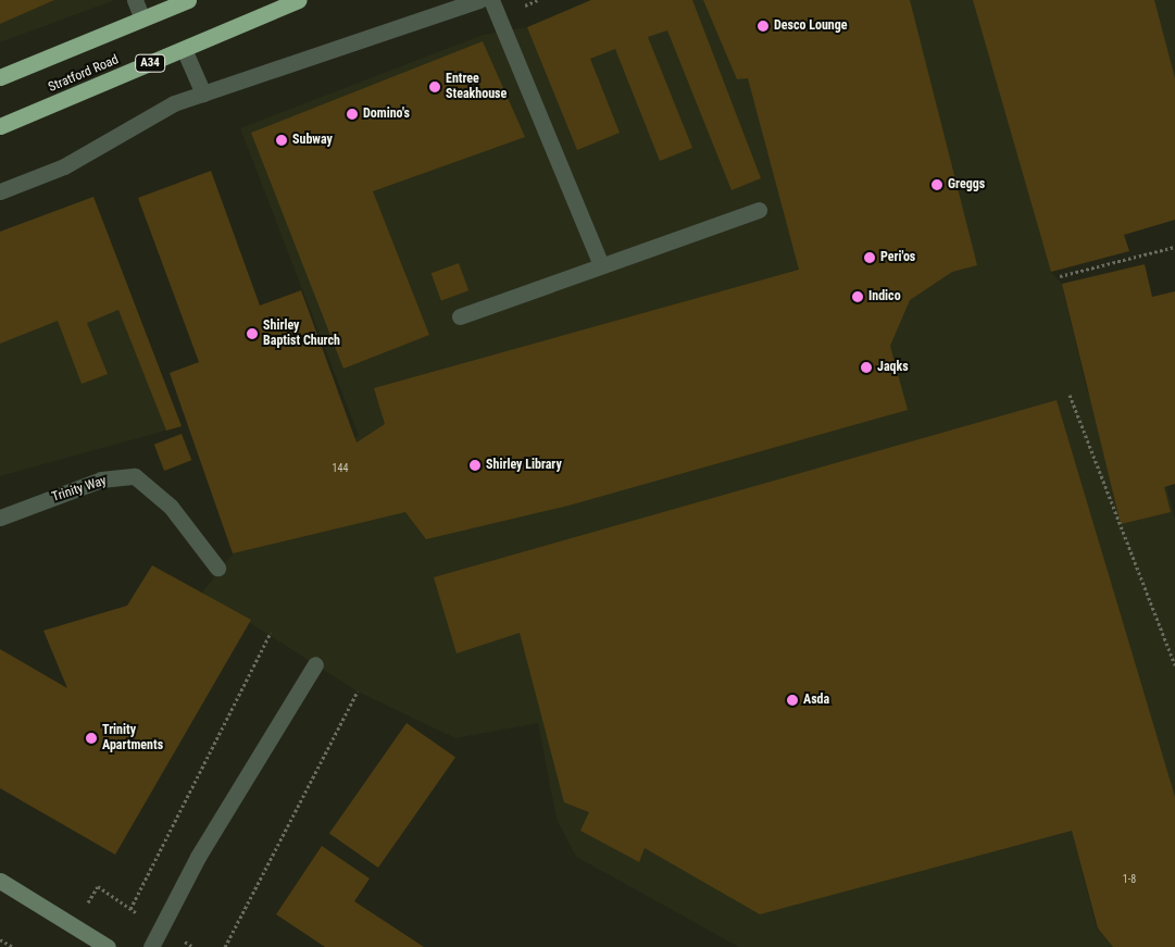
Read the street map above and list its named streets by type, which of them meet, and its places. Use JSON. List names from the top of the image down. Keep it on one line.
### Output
{"streets":{"highway":["A34","Stratford Road"],"street":["Trinity Way"]},"places":["Desco Lounge","Entree Steakhouse","Domino's","Subway","Greggs","Peri'os","Indico","Shirley Baptist Church","Jaqks","Shirley Library","Asda","Trinity Apartments"],"house_numbers":["144","1-8"]}
